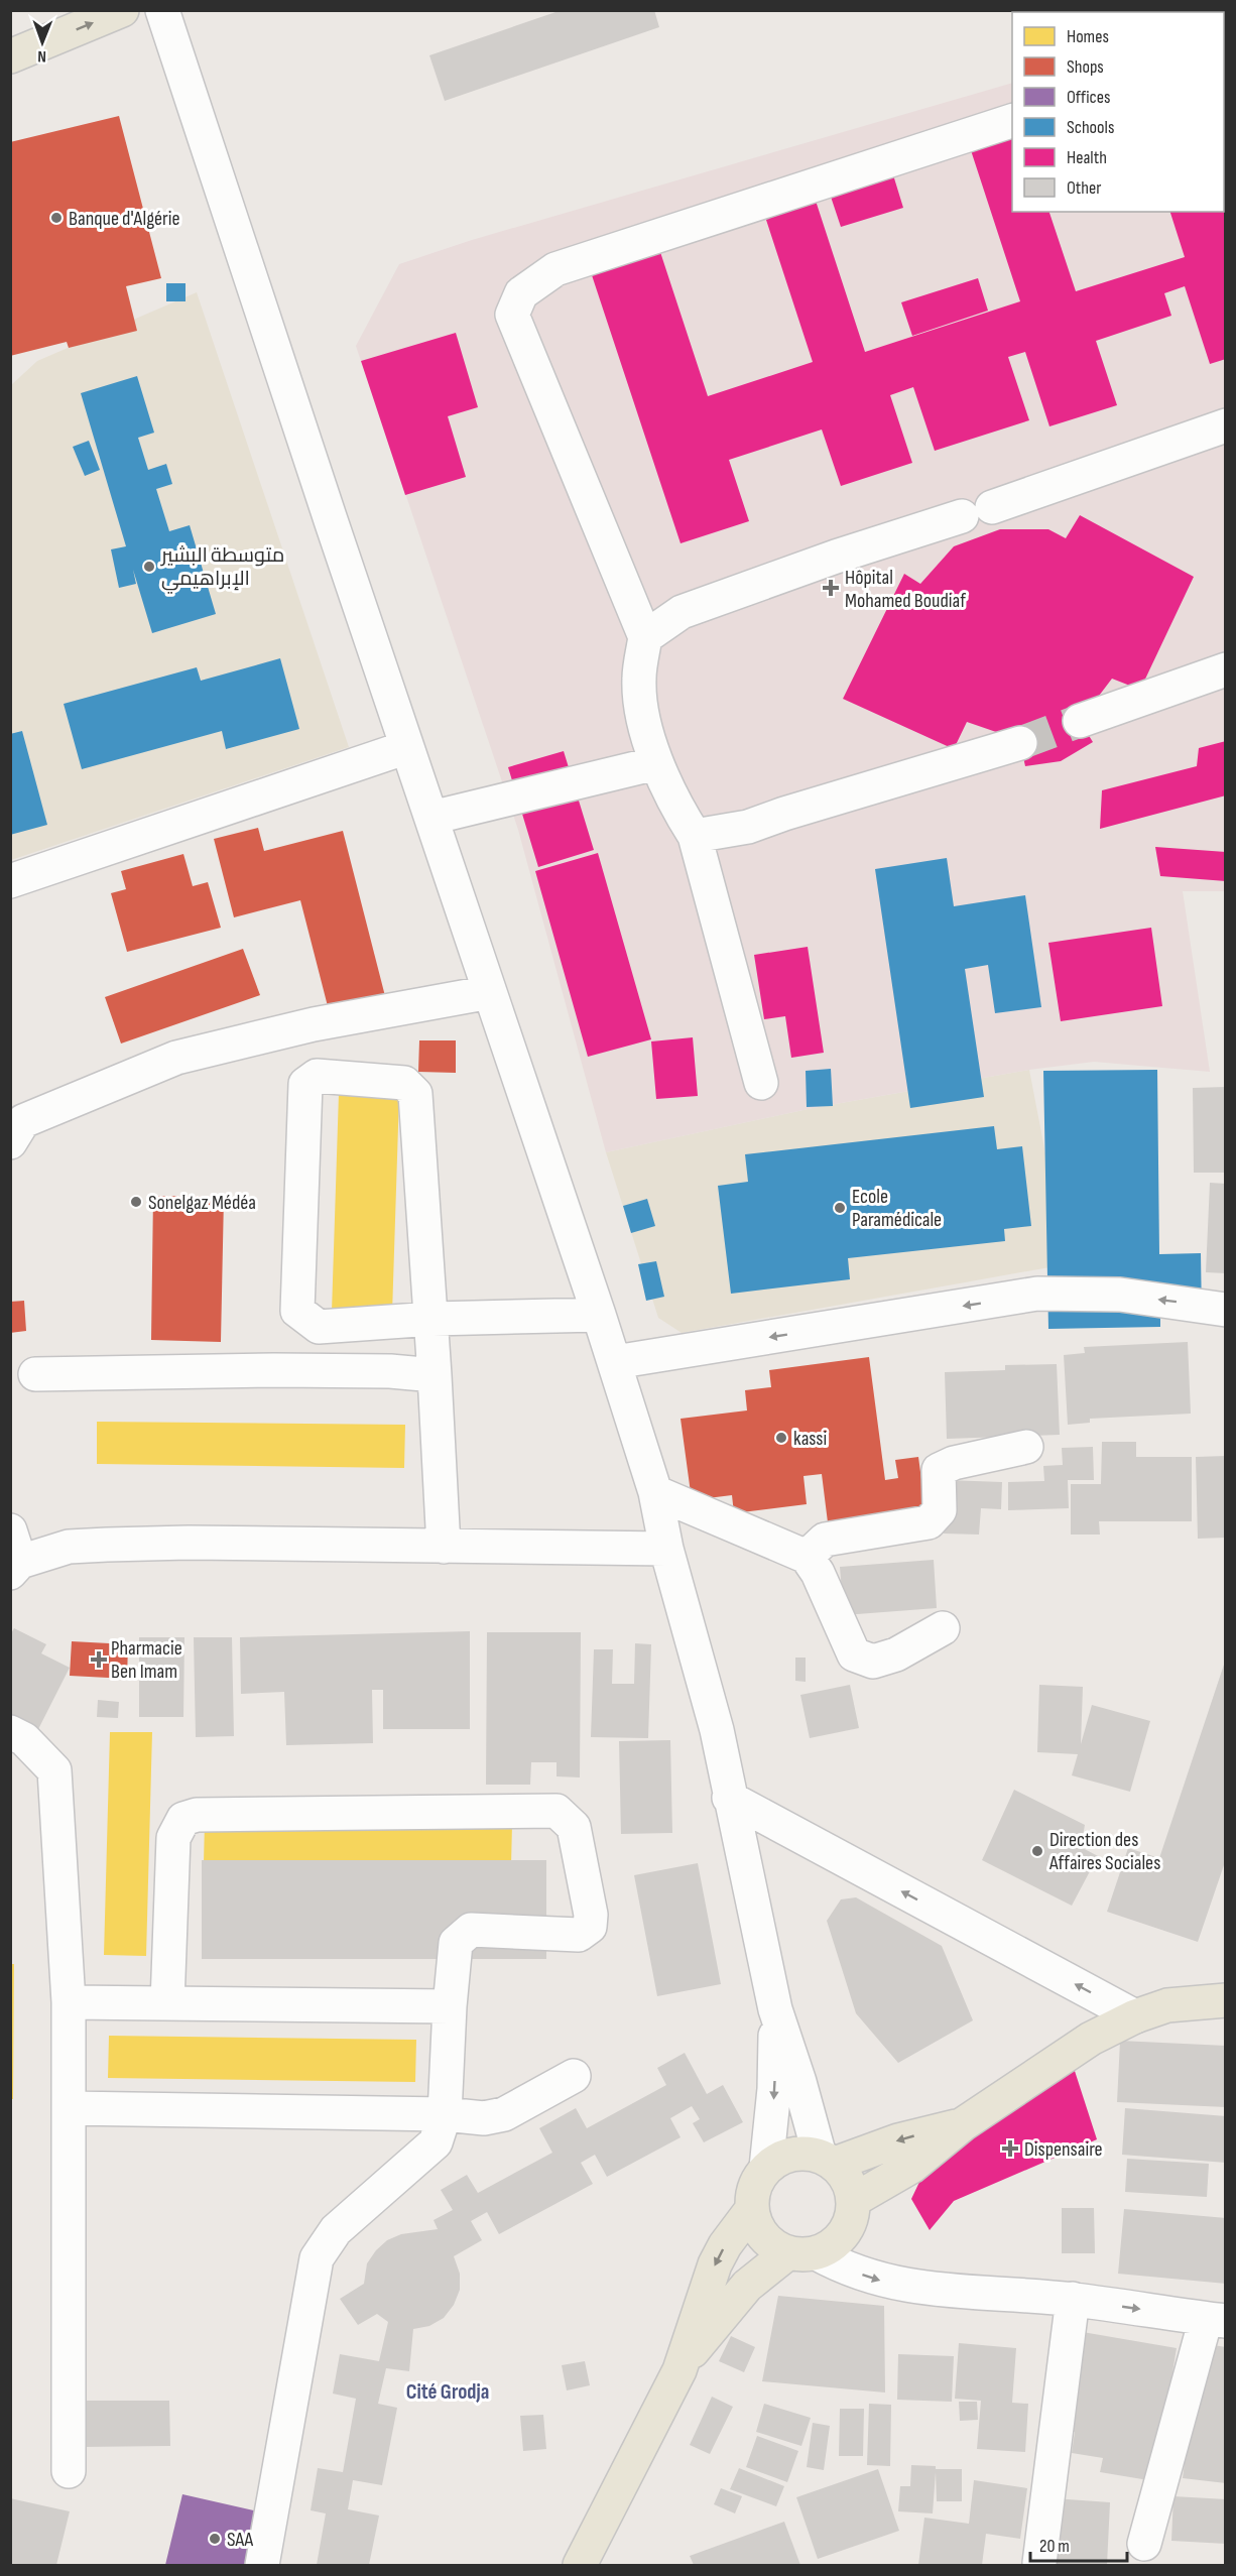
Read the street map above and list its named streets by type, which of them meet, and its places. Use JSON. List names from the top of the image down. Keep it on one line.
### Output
{"districts":["Cité Grodja"],"places":{"other":["Banque d'Algérie","متوسطة البشير الإبراهيمي","Sonelgaz Médéa","Ecole Paramédicale","kassi","Direction des Affaires Sociales","SAA"],"health":["Hôpital Mohamed Boudiaf","Pharmacie Ben Imam","Dispensaire"]},"legend":["Homes","Shops","Offices","Schools","Health","Other"],"scale_bar":"20 m","north":"bottom"}
